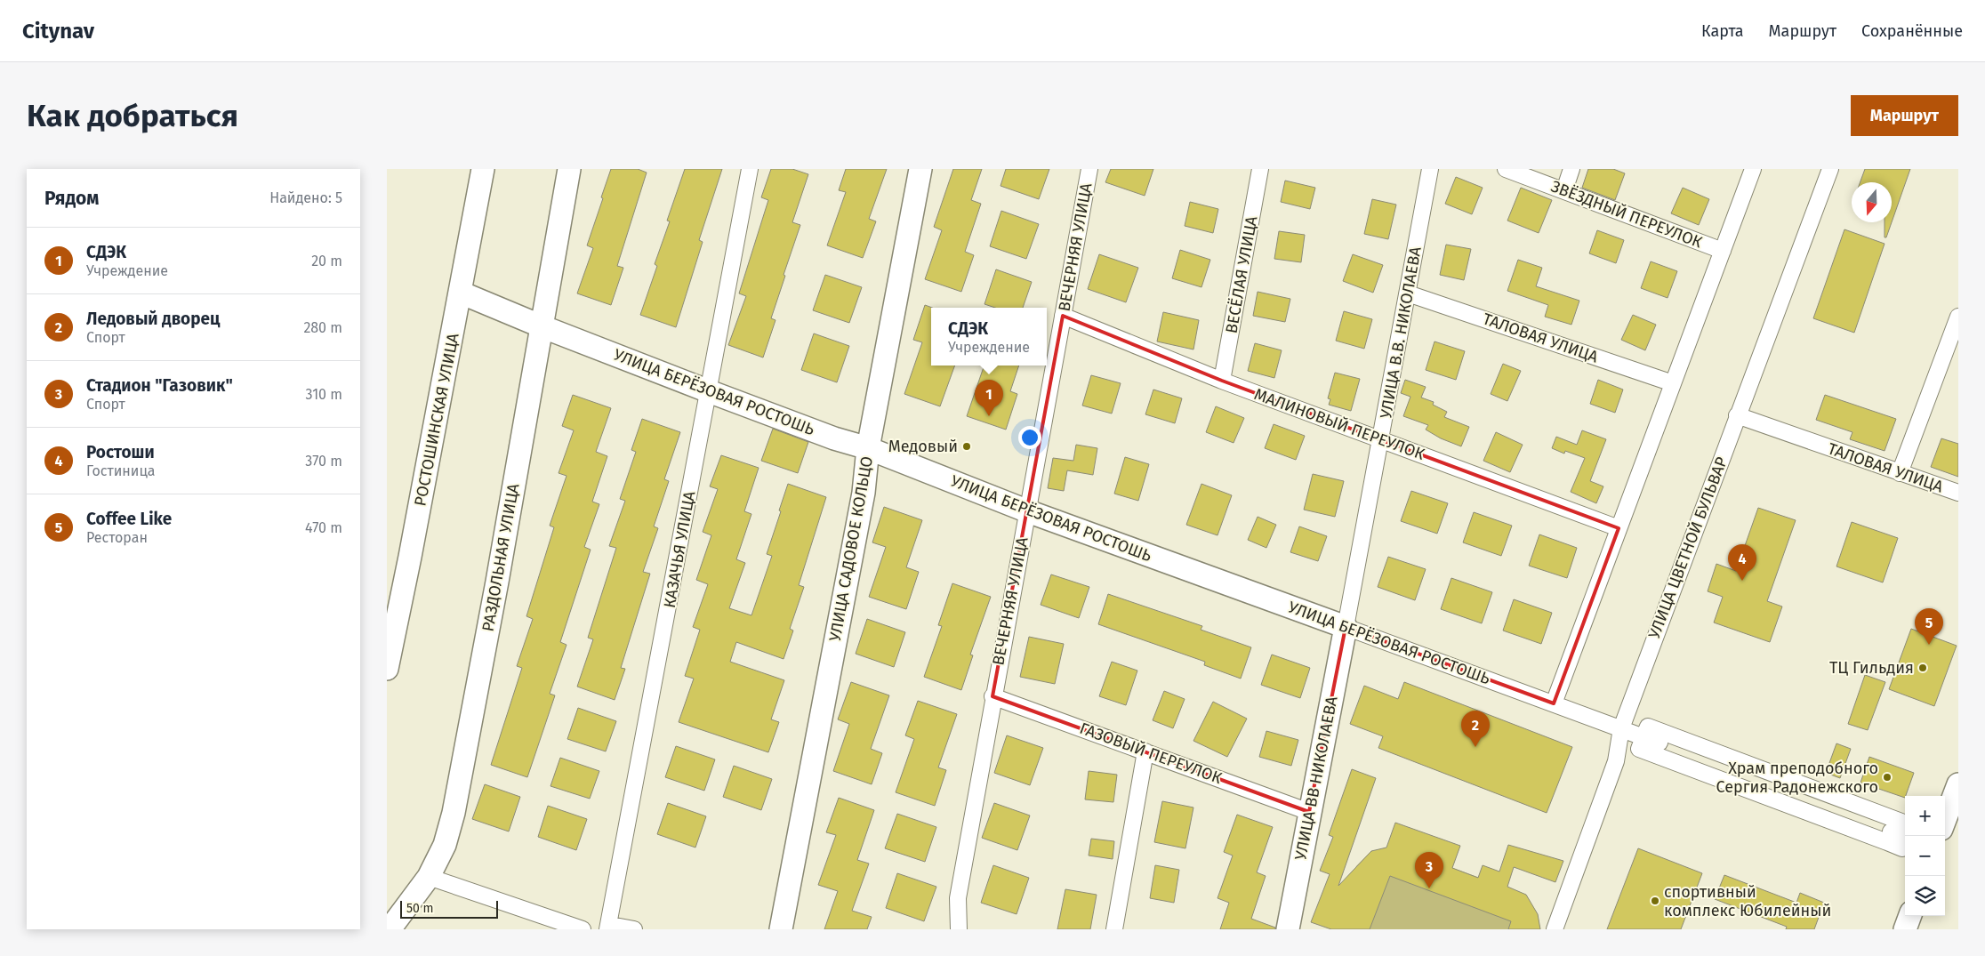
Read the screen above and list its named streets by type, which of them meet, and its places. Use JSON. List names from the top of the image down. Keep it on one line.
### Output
{"streets":{"street":["ЗВЁЗДНЫЙ ПЕРЕУЛОК","ВЕЧЕРНЯЯ УЛИЦА","ВЕСЁЛАЯ УЛИЦА","УЛИЦА В.В. НИКОЛАЕВА","ТАЛОВАЯ УЛИЦА","УЛИЦА БЕРЁЗОВАЯ РОСТОШЬ","РОСТОШИНСКАЯ УЛИЦА","МАЛИНОВЫЙ ПЕРЕУЛОК","УЛИЦА ЦВЕТНОЙ БУЛЬВАР","УЛИЦА САДОВОЕ КОЛЬЦО","КАЗАЧЬЯ УЛИЦА","РАЗДОЛЬНАЯ УЛИЦА","ГАЗОВЫЙ ПЕРЕУЛОК","УЛИЦА ВВ НИКОЛАЕВА"]},"crossings":[["ВЕЧЕРНЯЯ УЛИЦА","УЛИЦА БЕРЁЗОВАЯ РОСТОШЬ"],["ВЕЧЕРНЯЯ УЛИЦА","МАЛИНОВЫЙ ПЕРЕУЛОК"],["ВЕЧЕРНЯЯ УЛИЦА","ГАЗОВЫЙ ПЕРЕУЛОК"],["ВЕСЁЛАЯ УЛИЦА","МАЛИНОВЫЙ ПЕРЕУЛОК"],["УЛИЦА В.В. НИКОЛАЕВА","ТАЛОВАЯ УЛИЦА"],["УЛИЦА В.В. НИКОЛАЕВА","УЛИЦА БЕРЁЗОВАЯ РОСТОШЬ"],["УЛИЦА В.В. НИКОЛАЕВА","МАЛИНОВЫЙ ПЕРЕУЛОК"],["УЛИЦА В.В. НИКОЛАЕВА","УЛИЦА ВВ НИКОЛАЕВА"],["ТАЛОВАЯ УЛИЦА","УЛИЦА ЦВЕТНОЙ БУЛЬВАР"],["УЛИЦА БЕРЁЗОВАЯ РОСТОШЬ","РОСТОШИНСКАЯ УЛИЦА"],["УЛИЦА БЕРЁЗОВАЯ РОСТОШЬ","УЛИЦА ЦВЕТНОЙ БУЛЬВАР"],["УЛИЦА БЕРЁЗОВАЯ РОСТОШЬ","УЛИЦА САДОВОЕ КОЛЬЦО"],["УЛИЦА БЕРЁЗОВАЯ РОСТОШЬ","КАЗАЧЬЯ УЛИЦА"],["УЛИЦА БЕРЁЗОВАЯ РОСТОШЬ","РАЗДОЛЬНАЯ УЛИЦА"],["УЛИЦА БЕРЁЗОВАЯ РОСТОШЬ","УЛИЦА ВВ НИКОЛАЕВА"],["ГАЗОВЫЙ ПЕРЕУЛОК","УЛИЦА ВВ НИКОЛАЕВА"]],"places":["Медовый","ТЦ Гильдия","Храм преподобного Сергия Радонежского","спортивный комплекс Юбилейный"],"scale_bar":"50 m","north":"bottom","page":{"header":"Citynav","nav":["Карта","Маршрут","Сохранённые"],"buttons":"Маршрут","title":"Как добраться","heading":["Рядом","Найдено: 5"],"list":[{"mark":"1","name":"СДЭК","note":"Учреждение","value":"20 m"},{"mark":"2","name":"Ледовый дворец","note":"Спорт","value":"280 m"},{"mark":"3","name":"Стадион \"Газовик\"","note":"Спорт","value":"310 m"},{"mark":"4","name":"Ростоши","note":"Гостиница","value":"370 m"},{"mark":"5","name":"Coffee Like","note":"Ресторан","value":"470 m"}],"popup":["СДЭК","Учреждение"],"pins":["1","4","5","2","3"],"map_buttons":["+","−"],"scale":"50 m"}}
